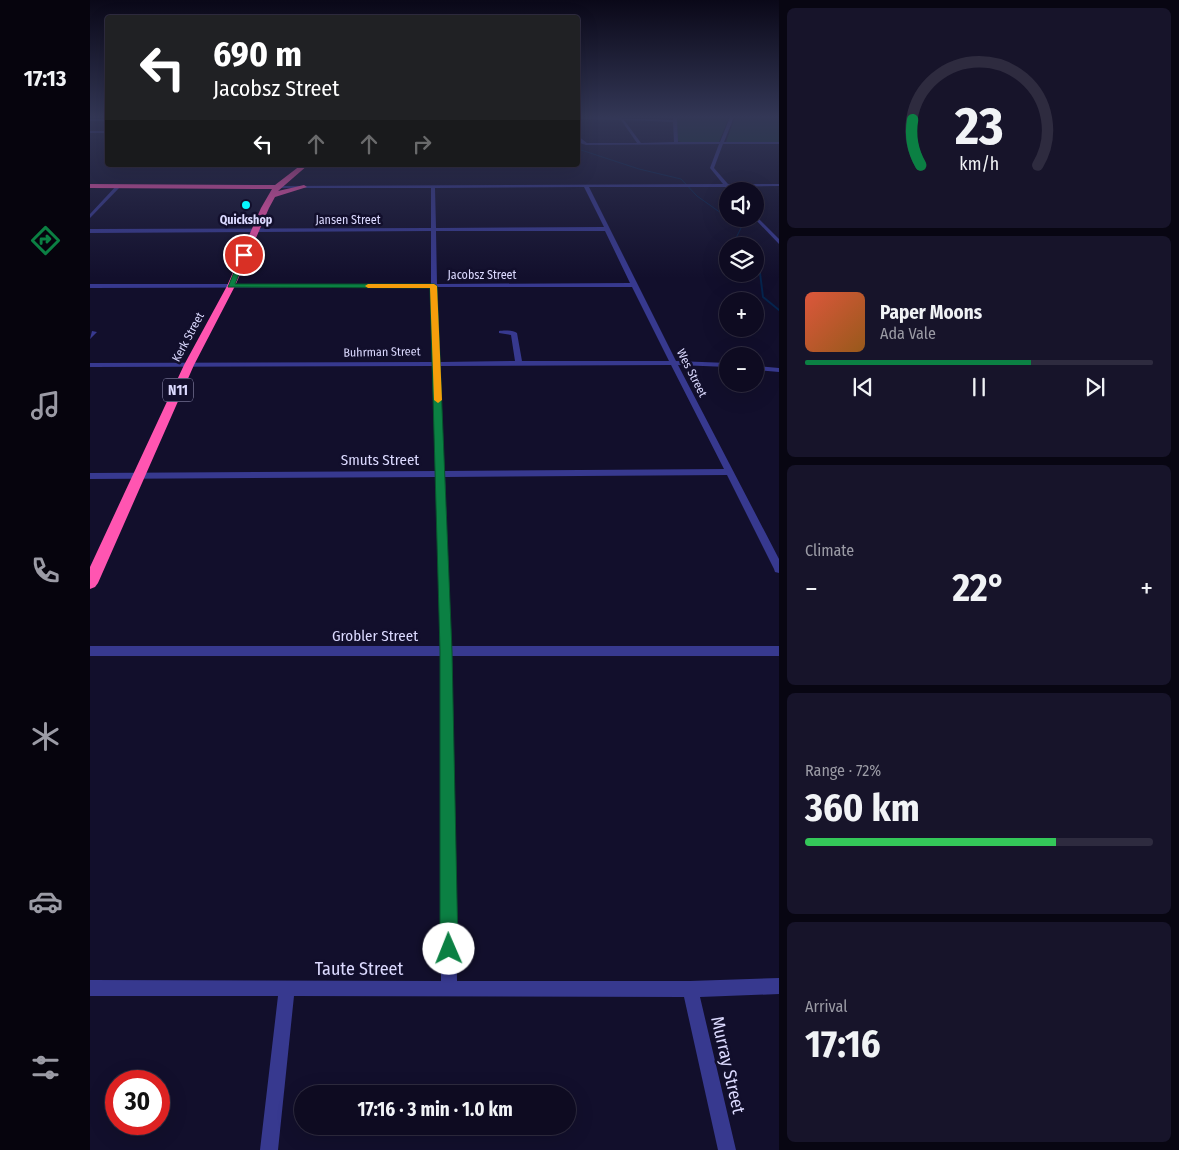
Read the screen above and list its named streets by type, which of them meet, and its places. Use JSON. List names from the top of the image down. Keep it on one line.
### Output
{"streets":{"highway":["Kerk Street","N11"],"street":["Jansen Street","Jacobsz Street","Buhrman Street","Wes Street","Smuts Street","Grobler Street","Taute Street","Murray Street"]},"crossings":[["Jansen Street","Kerk Street"],["Jansen Street","Wes Street"],["Jacobsz Street","Kerk Street"],["Jacobsz Street","Wes Street"],["Kerk Street","Buhrman Street"],["Kerk Street","N11"],["Kerk Street","Smuts Street"],["Buhrman Street","Wes Street"],["Wes Street","Smuts Street"],["Taute Street","Murray Street"]],"places":["Quickshop"],"page":{"tabs":"17:13","turn":["690 m","Jacobsz Street"],"map_buttons":["+","−"],"song":["Paper Moons","Ada Vale"],"tile":["Climate",["Range · 72%","360 km"],["Arrival","17:16"]],"heat":["−","22°","+"],"limit":"30","trip":"17:16 · 3 min · 1.0 km","gauge":["23","km/h"]}}
